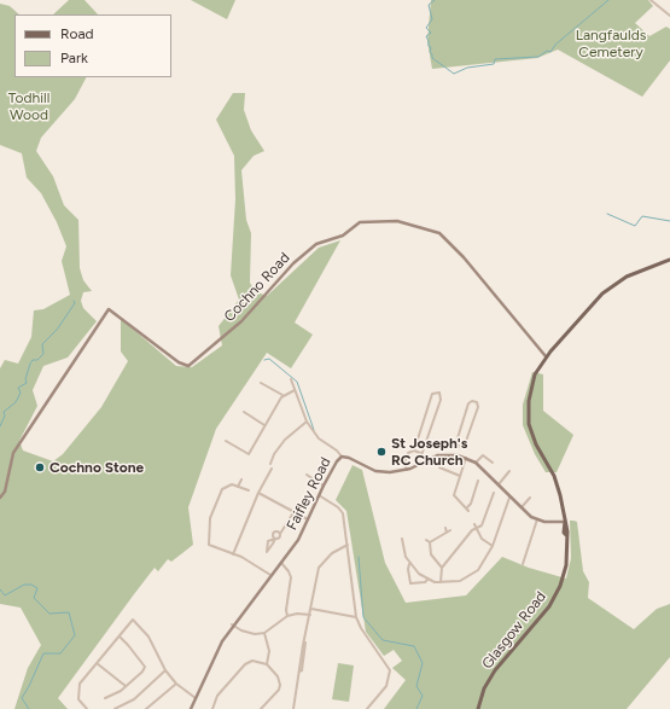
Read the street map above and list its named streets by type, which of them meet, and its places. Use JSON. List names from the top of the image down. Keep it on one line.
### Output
{"streets":{"main road":["Glasgow Road"],"street":["Cochno Road","Faifley Road"]},"crossings":[["Faifley Road","Glasgow Road"]],"parks":["Langfaulds Cemetery","Todhill Wood"],"places":["St Joseph's RC Church","Cochno Stone"],"legend":["Road","Park"]}
